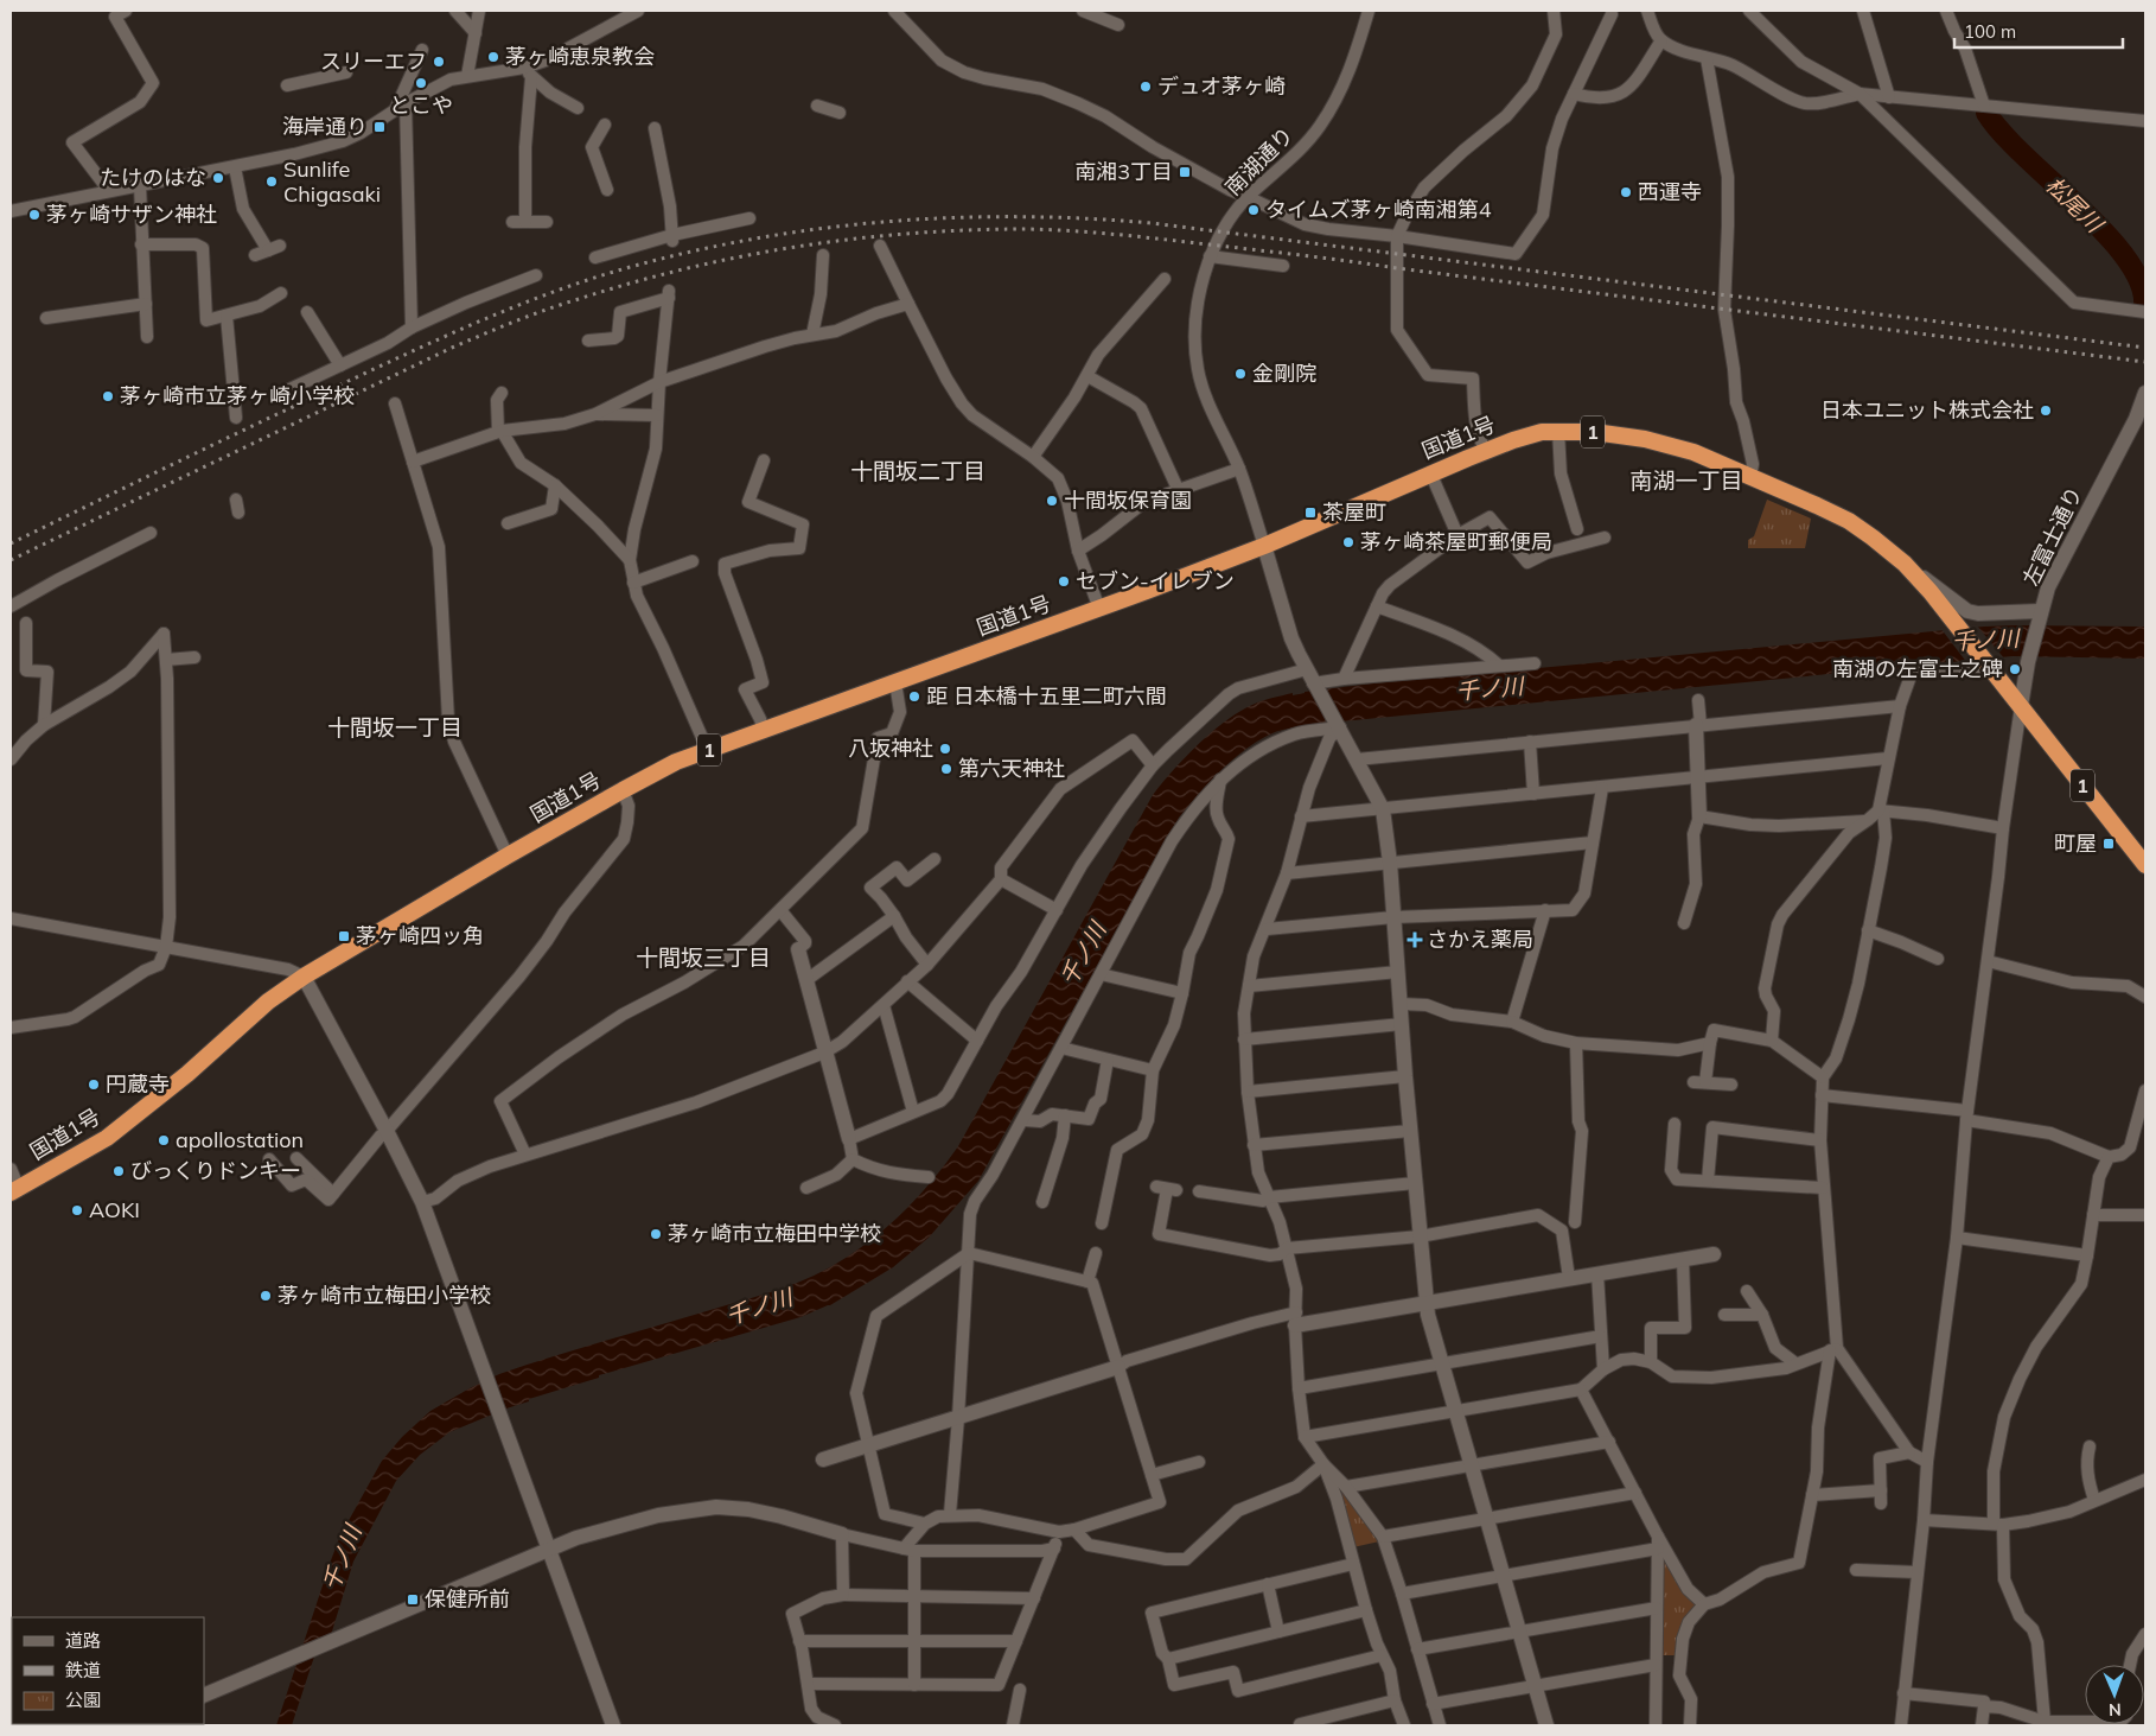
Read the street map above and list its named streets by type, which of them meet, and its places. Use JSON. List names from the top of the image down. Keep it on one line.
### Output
{"streets":{"highway":["1","国道1号"],"street":["南湖通り","左富士通り"]},"crossings":[["南湖通り","国道1号"],["国道1号","左富士通り"]],"districts":["十間坂二丁目","南湖一丁目","十間坂一丁目","十間坂三丁目"],"water":["松尾川","千ノ川"],"places":{"other":["茅ヶ崎恵泉教会","スリーエフ","とこや","デュオ茅ヶ崎","たけのはな","Sunlife Chigasaki","西運寺","タイムズ茅ヶ崎南湘第4","茅ヶ崎サザン神社","金剛院","茅ヶ崎市立茅ヶ崎小学校","日本ユニット株式会社","十間坂保育園","茅ヶ崎茶屋町郵便局","セブン-イレブン","南湖の左富士之碑","距 日本橋十五里二町六間","八坂神社","第六天神社","円蔵寺","apollostation","びっくりドンキー","AOKI","茅ヶ崎市立梅田中学校","茅ヶ崎市立梅田小学校"],"transit":["海岸通り","南湘3丁目","茶屋町","町屋","茅ヶ崎四ッ角","保健所前"],"health":["さかえ薬局"]},"legend":["道路","鉄道","公園"],"scale_bar":"100 m","north":"bottom"}
